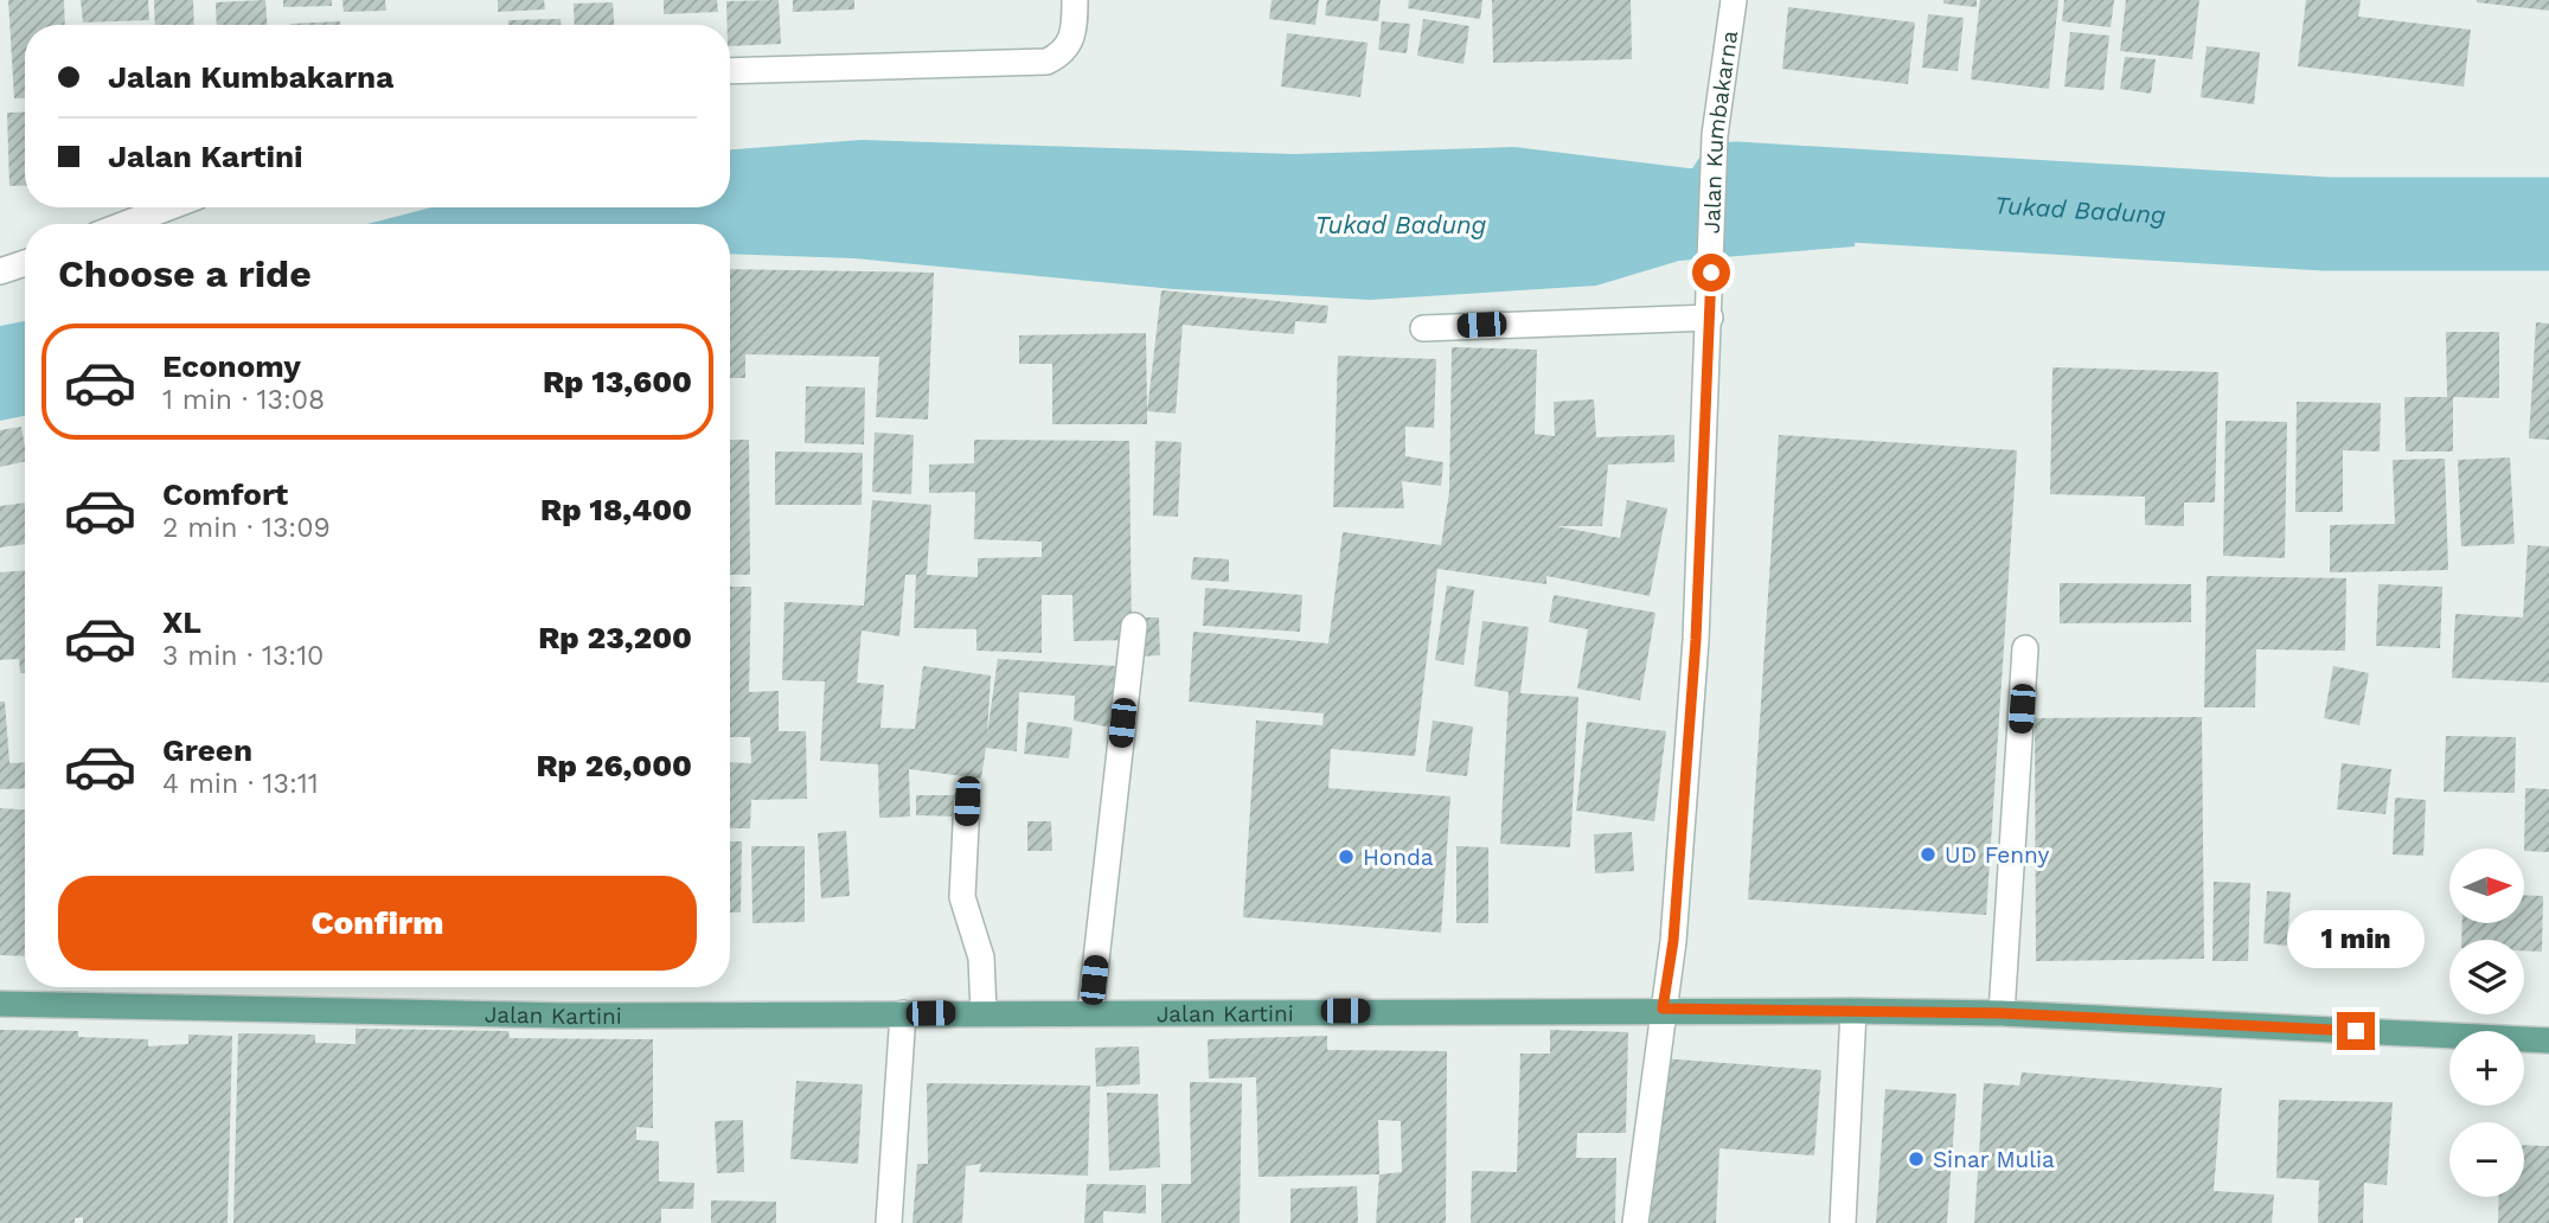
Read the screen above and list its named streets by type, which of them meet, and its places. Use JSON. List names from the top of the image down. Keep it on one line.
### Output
{"streets":{"main road":["Jalan Kartini"],"street":["Jalan Kumbakarna"]},"crossings":[["Jalan Kumbakarna","Jalan Kartini"]],"water":["Tukad Badung"],"places":["UD Fenny","Honda","Sinar Mulia"],"north":"right","page":{"banner":["Jalan Kumbakarna","Jalan Kartini"],"heading":"Choose a ride","list":[{"name":"Economy","note":"1 min · 13:08","value":"Rp 13,600"},{"name":"Comfort","note":"2 min · 13:09","value":"Rp 18,400"},{"name":"XL","note":"3 min · 13:10","value":"Rp 23,200"},{"name":"Green","note":"4 min · 13:11","value":"Rp 26,000"}],"map_buttons":["+","−"],"buttons":"Confirm","bubble":"1 min"}}
